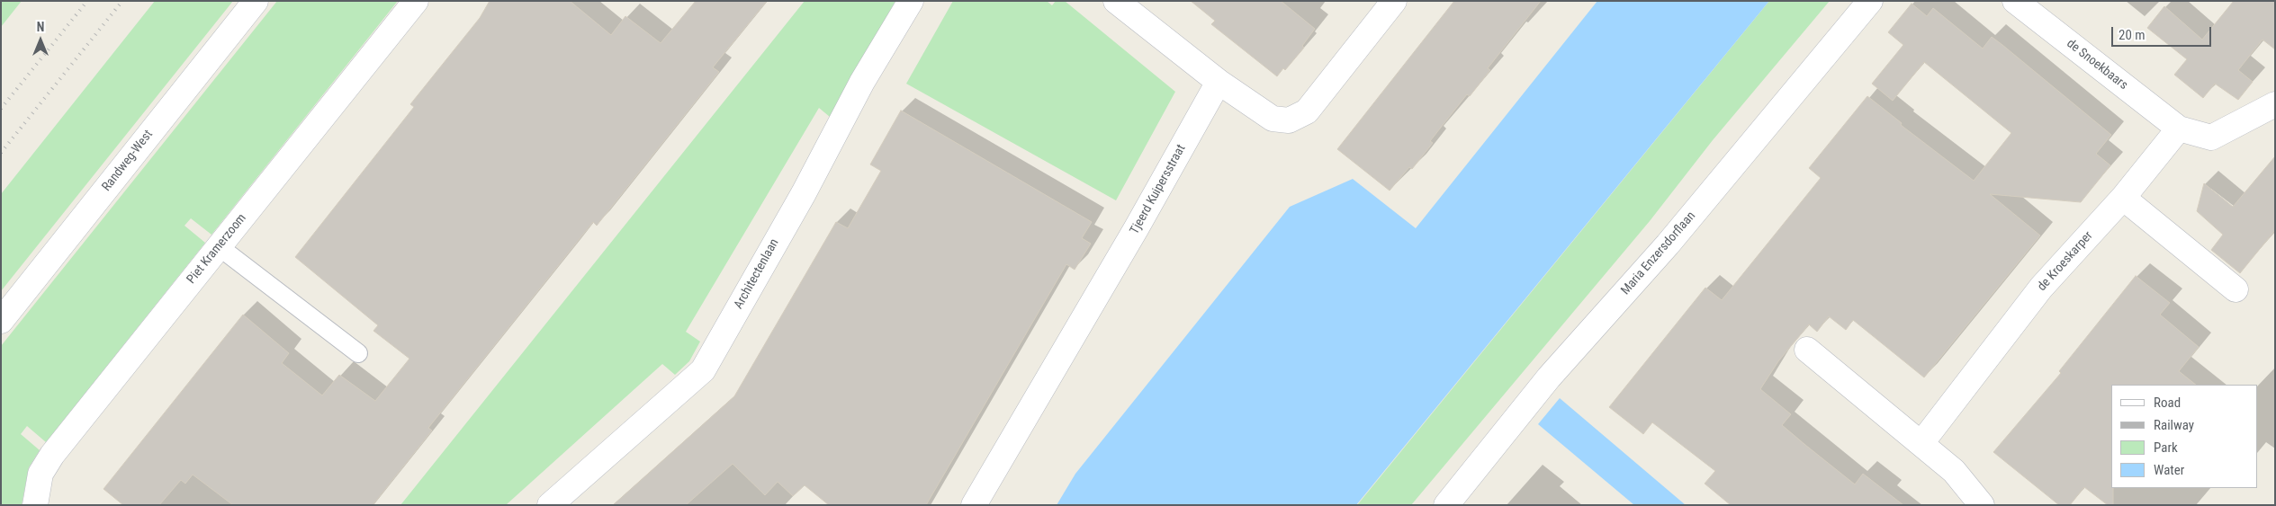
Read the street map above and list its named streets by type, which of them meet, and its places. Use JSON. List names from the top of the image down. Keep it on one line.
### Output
{"streets":{"street":["de Snoekbaars","Randweg-West","Tjeerd Kuipersstraat","Piet Kramerzoom","Maria Enzersdorflaan","de Kroeskarper","Architectenlaan"]},"legend":["Road","Railway","Park","Water"],"scale_bar":"20 m","north":"top"}
